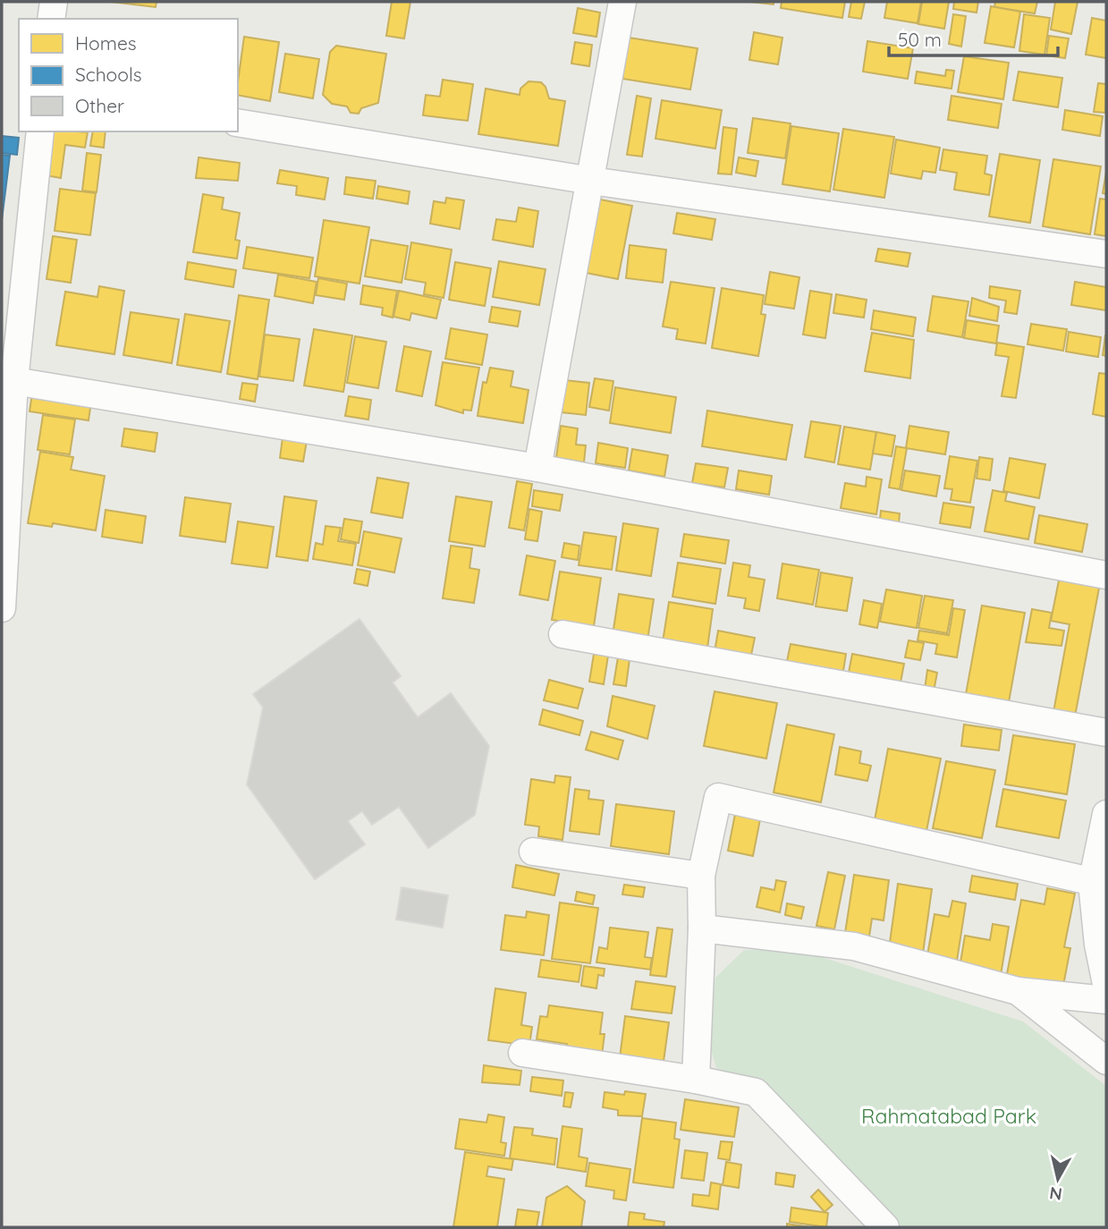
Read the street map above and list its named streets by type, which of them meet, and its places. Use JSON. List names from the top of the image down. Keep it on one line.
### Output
{"parks":["Rahmatabad Park"],"legend":["Homes","Schools","Other"],"scale_bar":"50 m","north":"bottom"}
